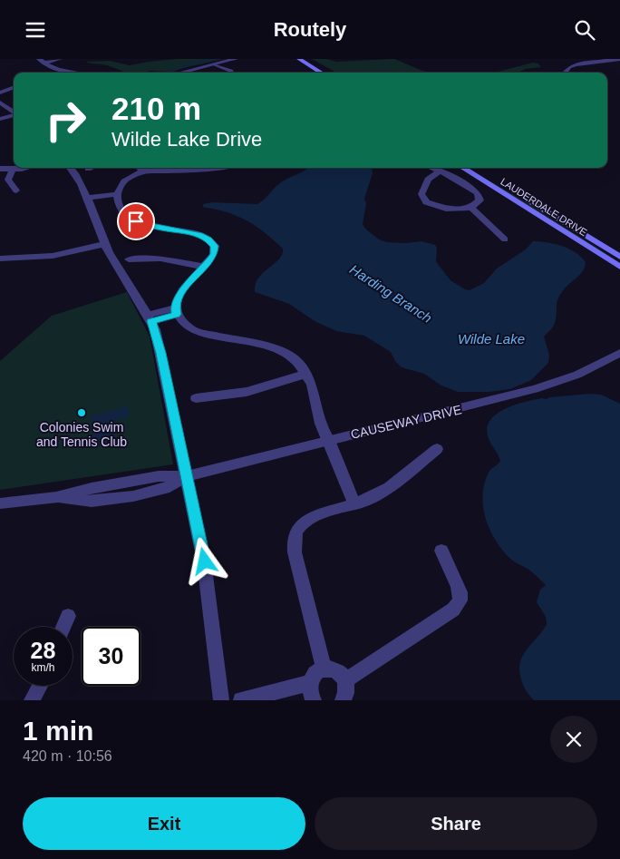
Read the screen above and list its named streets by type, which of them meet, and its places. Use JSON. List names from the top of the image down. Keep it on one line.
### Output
{"streets":{"main road":["LAUDERDALE DRIVE"],"street":["CAUSEWAY DRIVE"]},"water":["Harding Branch","Wilde Lake"],"places":["Colonies Swim and Tennis Club"],"page":{"header":"Routely","turn":["210 m","Wilde Lake Drive"],"speed":"28 km/h","limit":"30","heading":["1 min","420 m · 10:56"],"buttons":["Exit","Share"]}}
